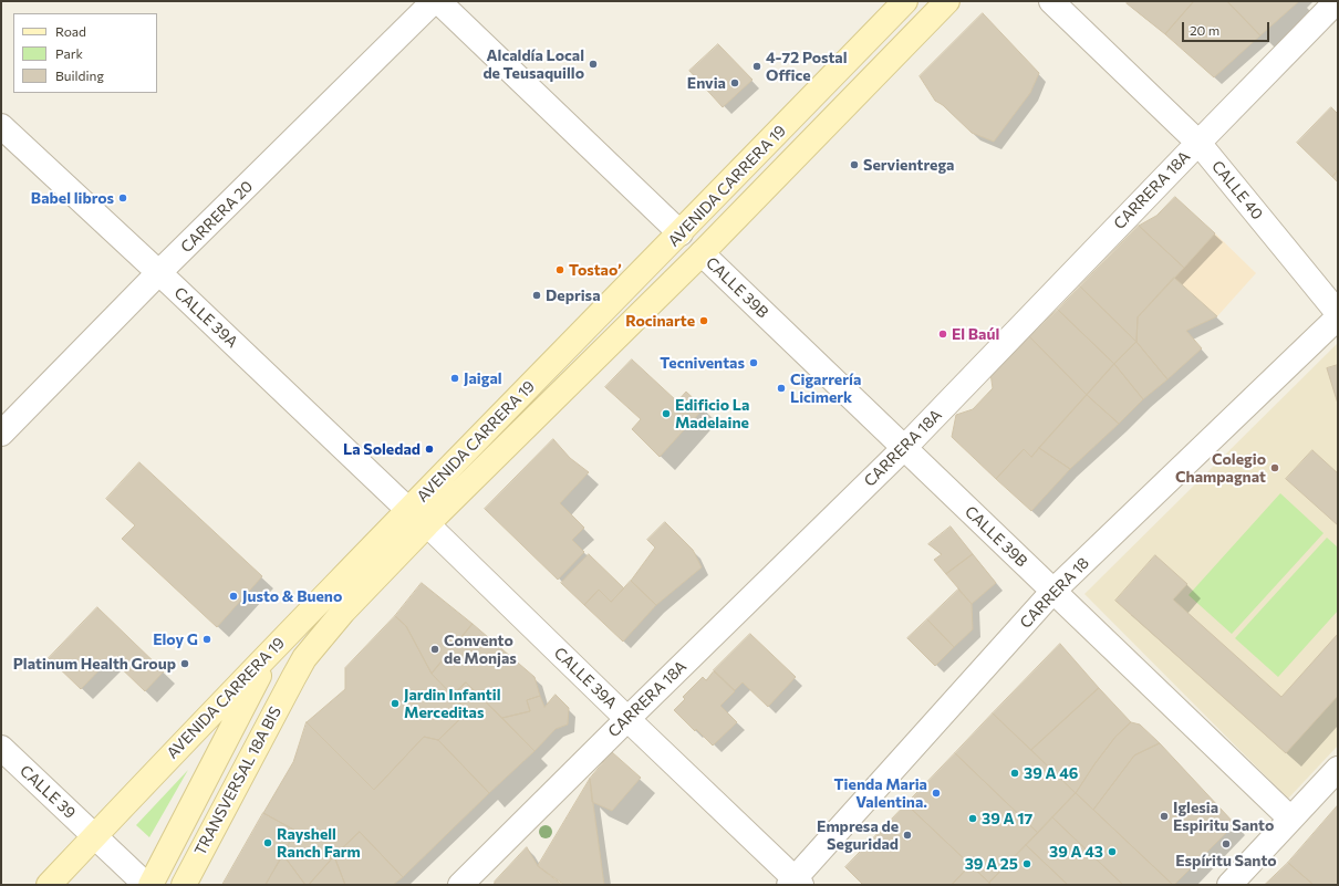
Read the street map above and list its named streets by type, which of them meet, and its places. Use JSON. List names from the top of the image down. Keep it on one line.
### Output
{"streets":{"main road":["AVENIDA CARRERA 19","TRANSVERSAL 18A BIS"],"street":["CARRERA 18A","CALLE 40","CARRERA 20","CALLE 39B","CALLE 39A","CARRERA 18","CALLE 39"]},"crossings":[["AVENIDA CARRERA 19","CALLE 39B"],["AVENIDA CARRERA 19","CALLE 39A"],["AVENIDA CARRERA 19","TRANSVERSAL 18A BIS"],["AVENIDA CARRERA 19","CALLE 39"],["CARRERA 18A","CALLE 40"],["CARRERA 18A","CALLE 39B"],["CARRERA 18A","CALLE 39A"],["CARRERA 20","CALLE 39A"],["CALLE 39B","CARRERA 18"],["CALLE 39A","CARRERA 18"],["TRANSVERSAL 18A BIS","CALLE 39"]],"places":["Alcaldía Local de Teusaquillo","4-72 Postal Office","Envia","Servientrega","Babel libros","Tostao’","Deprisa","Rocinarte","El Baúl","Tecniventas","Jaigal","Cigarrería Licimerk","Edificio La Madelaine","La Soledad","Colegio Champagnat","Justo & Bueno","Eloy G","Convento de Monjas","Platinum Health Group","Jardin Infantil Merceditas","39 A 46","Tienda Maria Valentina.","Iglesia Espiritu Santo","39 A 17","Empresa de Seguridad","Rayshell Ranch Farm","Espíritu Santo","39 A 43","39 A 25"],"legend":["Road","Park","Building"],"scale_bar":"20 m"}
